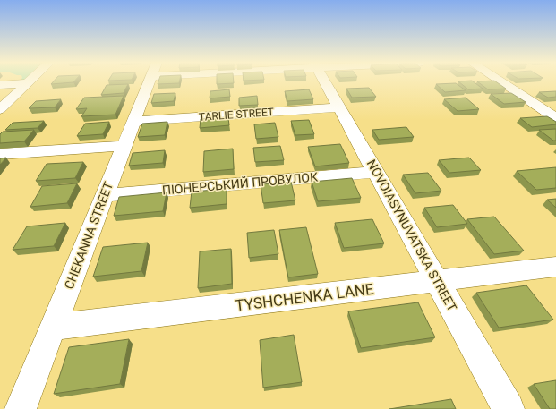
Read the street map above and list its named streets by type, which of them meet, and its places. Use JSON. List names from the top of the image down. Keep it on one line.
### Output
{"streets":{"street":["TARLIE STREET","ПIОНЕРСЬКИЙ ПРОВУЛОК","CHEKANNA STREET","NOVOIASYNUVATSKA STREET","TYSHCHENKA LANE"]},"crossings":[["TARLIE STREET","CHEKANNA STREET"],["TARLIE STREET","NOVOIASYNUVATSKA STREET"],["ПIОНЕРСЬКИЙ ПРОВУЛОК","CHEKANNA STREET"],["ПIОНЕРСЬКИЙ ПРОВУЛОК","NOVOIASYNUVATSKA STREET"],["CHEKANNA STREET","TYSHCHENKA LANE"],["NOVOIASYNUVATSKA STREET","TYSHCHENKA LANE"]]}
